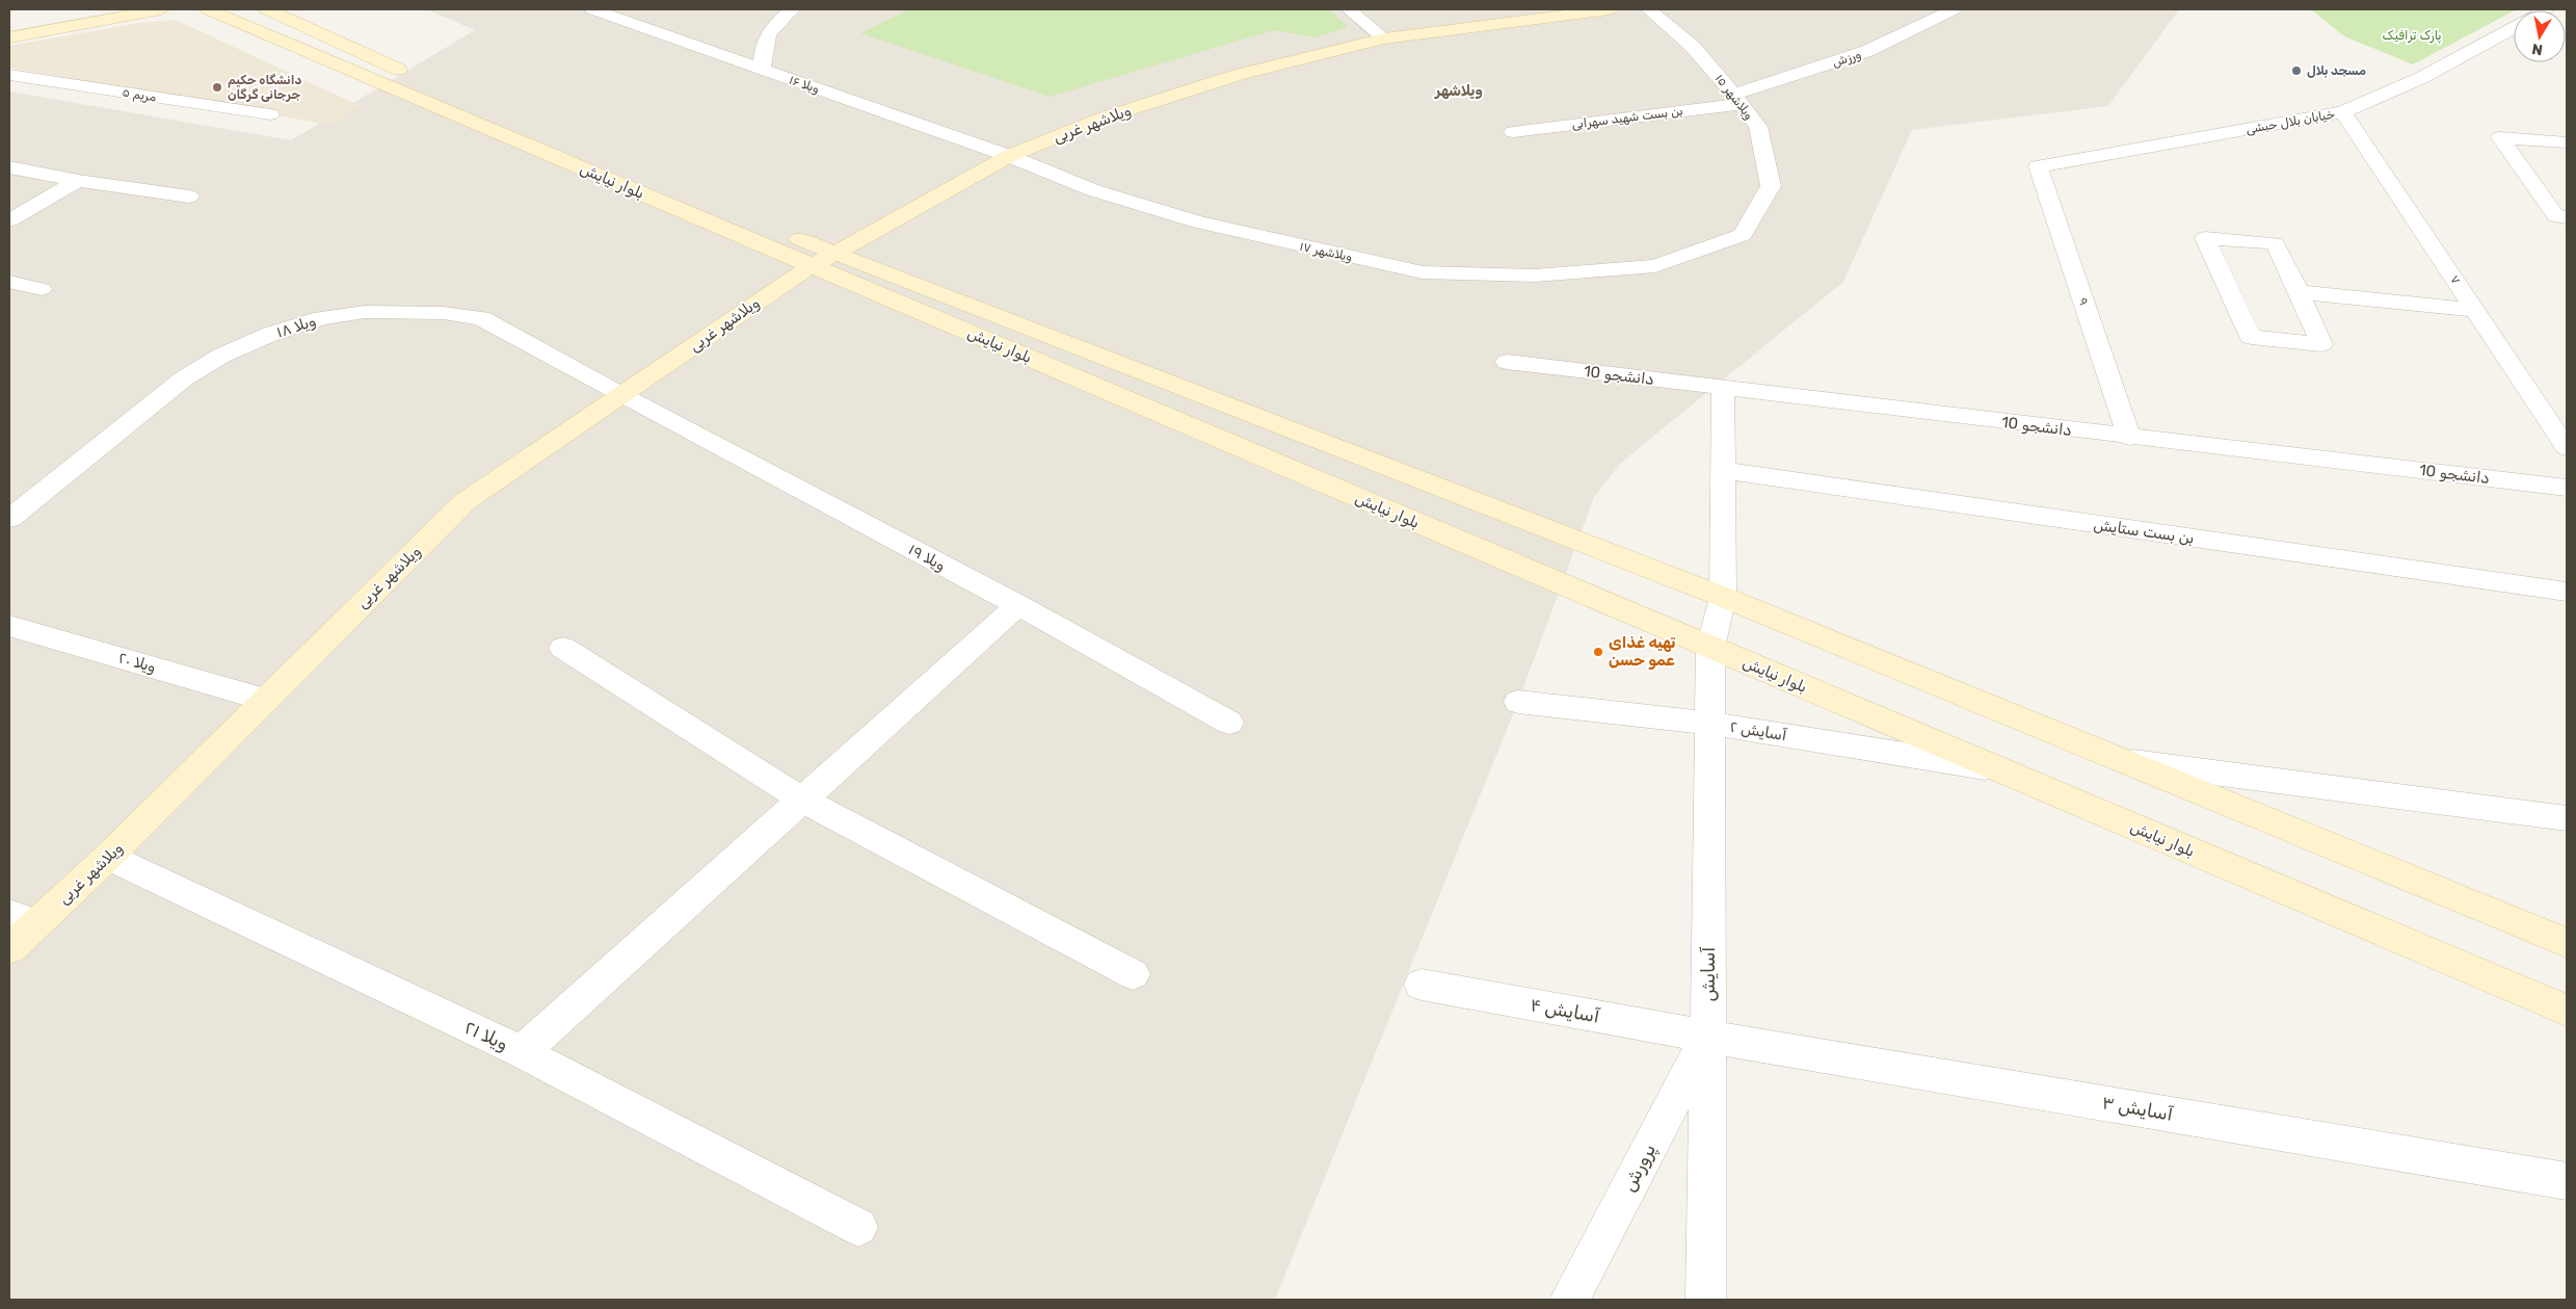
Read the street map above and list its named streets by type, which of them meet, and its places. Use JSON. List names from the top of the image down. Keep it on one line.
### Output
{"streets":{"street":["ورزش","۱۶ ویلا","۵ مریم","ویلاشهر ۱۵","بن بست شهید سهرابی","خیابان بلال حبشی","ویلاشهر غربی","بلوار نیایش","ویلاشهر ۱۷","۷","۹","ویلا ۱۸","دانشجو 10","بن بست ستایش","۱۹ ویلا","ویلا ۲۰","۲ آسایش","آسایش","۴ آسایش","ویلا ۲۱","۳ آسایش","پرورش"]},"crossings":[["ورزش","ویلاشهر ۱۵"],["ورزش","بن بست شهید سهرابی"],["۱۶ ویلا","ویلاشهر غربی"],["۱۶ ویلا","ویلاشهر ۱۷"],["ویلاشهر ۱۵","بن بست شهید سهرابی"],["ویلاشهر ۱۵","ویلاشهر ۱۷"],["خیابان بلال حبشی","۷"],["خیابان بلال حبشی","۹"],["ویلاشهر غربی","بلوار نیایش"],["ویلاشهر غربی","ویلاشهر ۱۷"],["ویلاشهر غربی","ویلا ۱۸"],["ویلاشهر غربی","۱۹ ویلا"],["ویلاشهر غربی","ویلا ۲۰"],["ویلاشهر غربی","ویلا ۲۱"],["بلوار نیایش","۲ آسایش"],["بلوار نیایش","آسایش"],["۹","دانشجو 10"],["ویلا ۱۸","۱۹ ویلا"],["دانشجو 10","آسایش"],["بن بست ستایش","آسایش"],["۲ آسایش","آسایش"],["آسایش","۴ آسایش"],["آسایش","۳ آسایش"],["آسایش","پرورش"],["۴ آسایش","۳ آسایش"],["۴ آسایش","پرورش"],["۳ آسایش","پرورش"]],"districts":["ویلاشهر"],"parks":["پارک ترافیک"],"places":["مسجد بلال","دانشگاه حکیم جرجانی گرگان","تهیه غذای عمو حسن"],"north":"bottom"}
